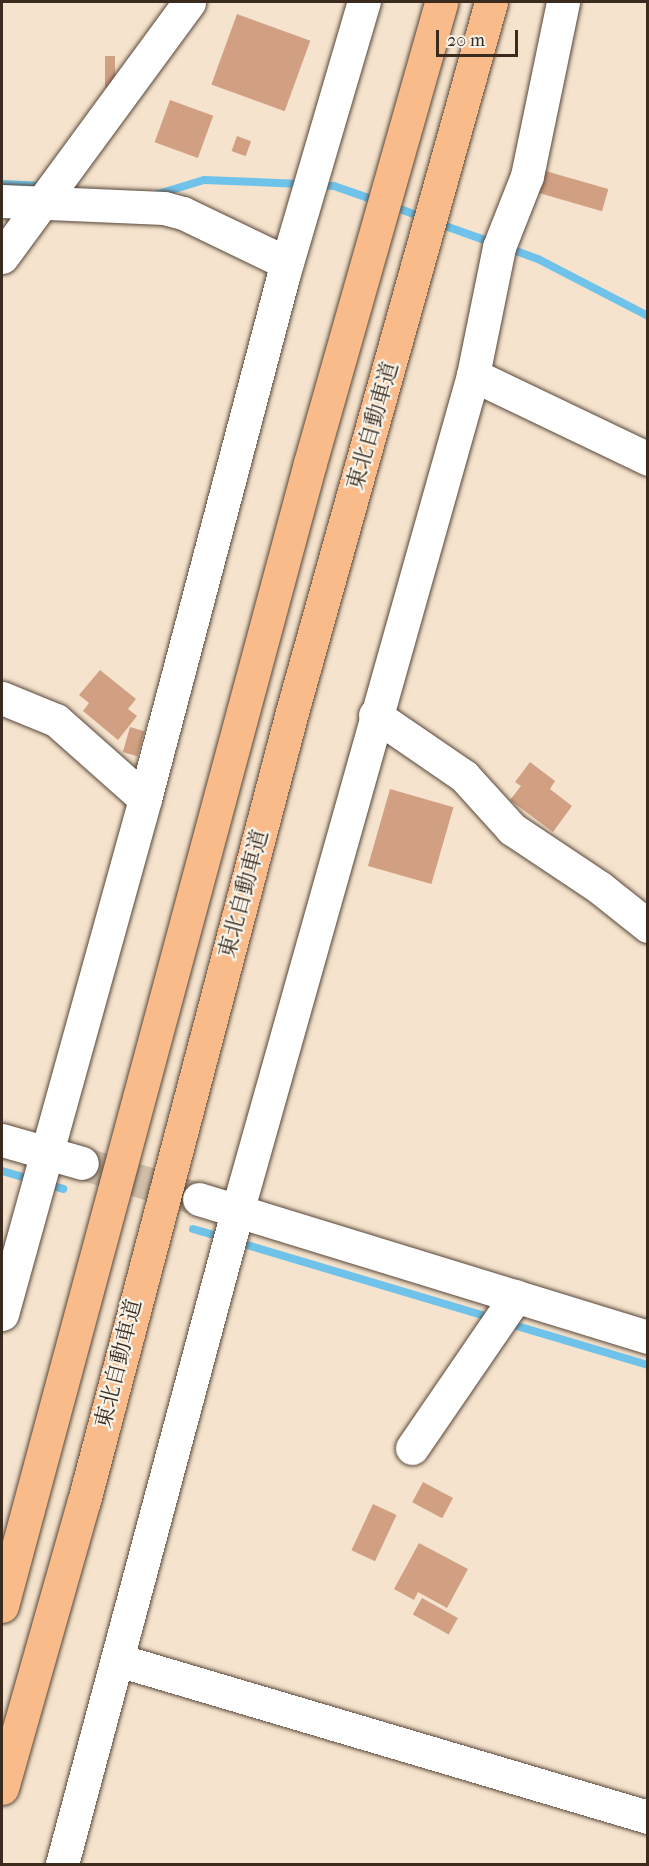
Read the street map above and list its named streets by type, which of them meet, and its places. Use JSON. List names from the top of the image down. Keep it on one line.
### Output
{"streets":{"highway":["東北自動車道"]},"scale_bar":"20 m"}
